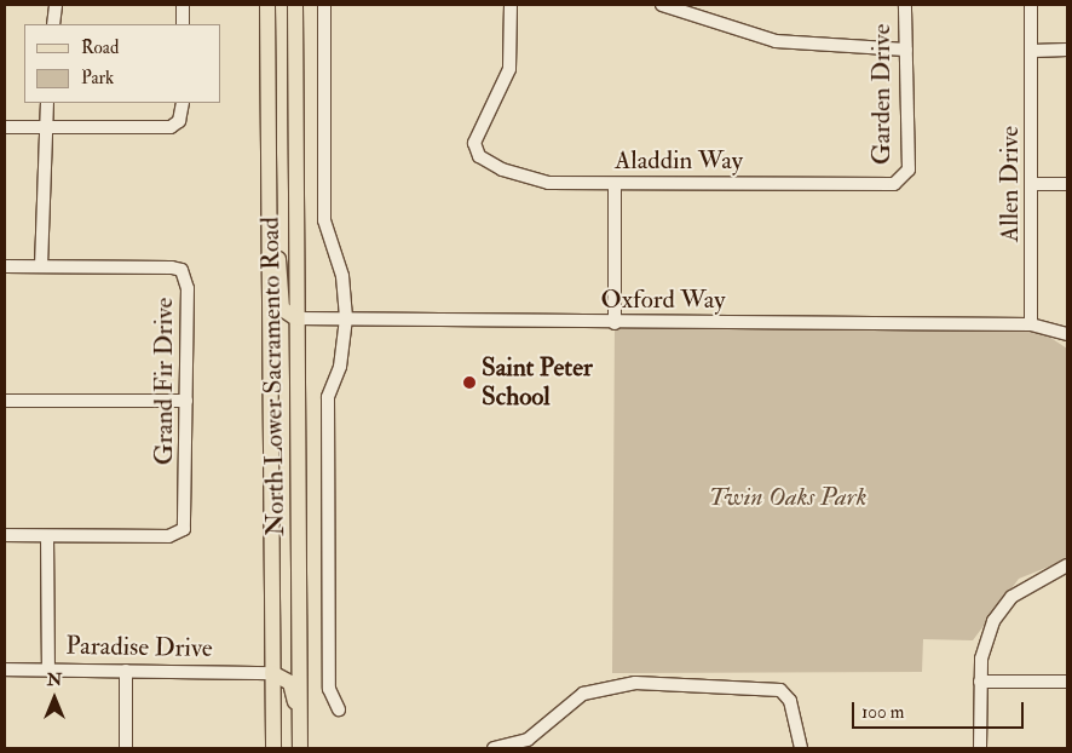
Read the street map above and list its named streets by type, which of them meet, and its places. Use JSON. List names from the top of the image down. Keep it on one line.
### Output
{"streets":{"main road":["North Lower Sacramento Road"],"street":["Garden Drive","Aladdin Way","Allen Drive","Oxford Way","Grand Fir Drive","Paradise Drive"]},"crossings":[["Garden Drive","Aladdin Way"],["Allen Drive","Oxford Way"],["Oxford Way","North Lower Sacramento Road"],["North Lower Sacramento Road","Paradise Drive"]],"parks":["Twin Oaks Park"],"places":["Saint Peter School"],"legend":["Road","Park"],"scale_bar":"100 m","north":"top"}
